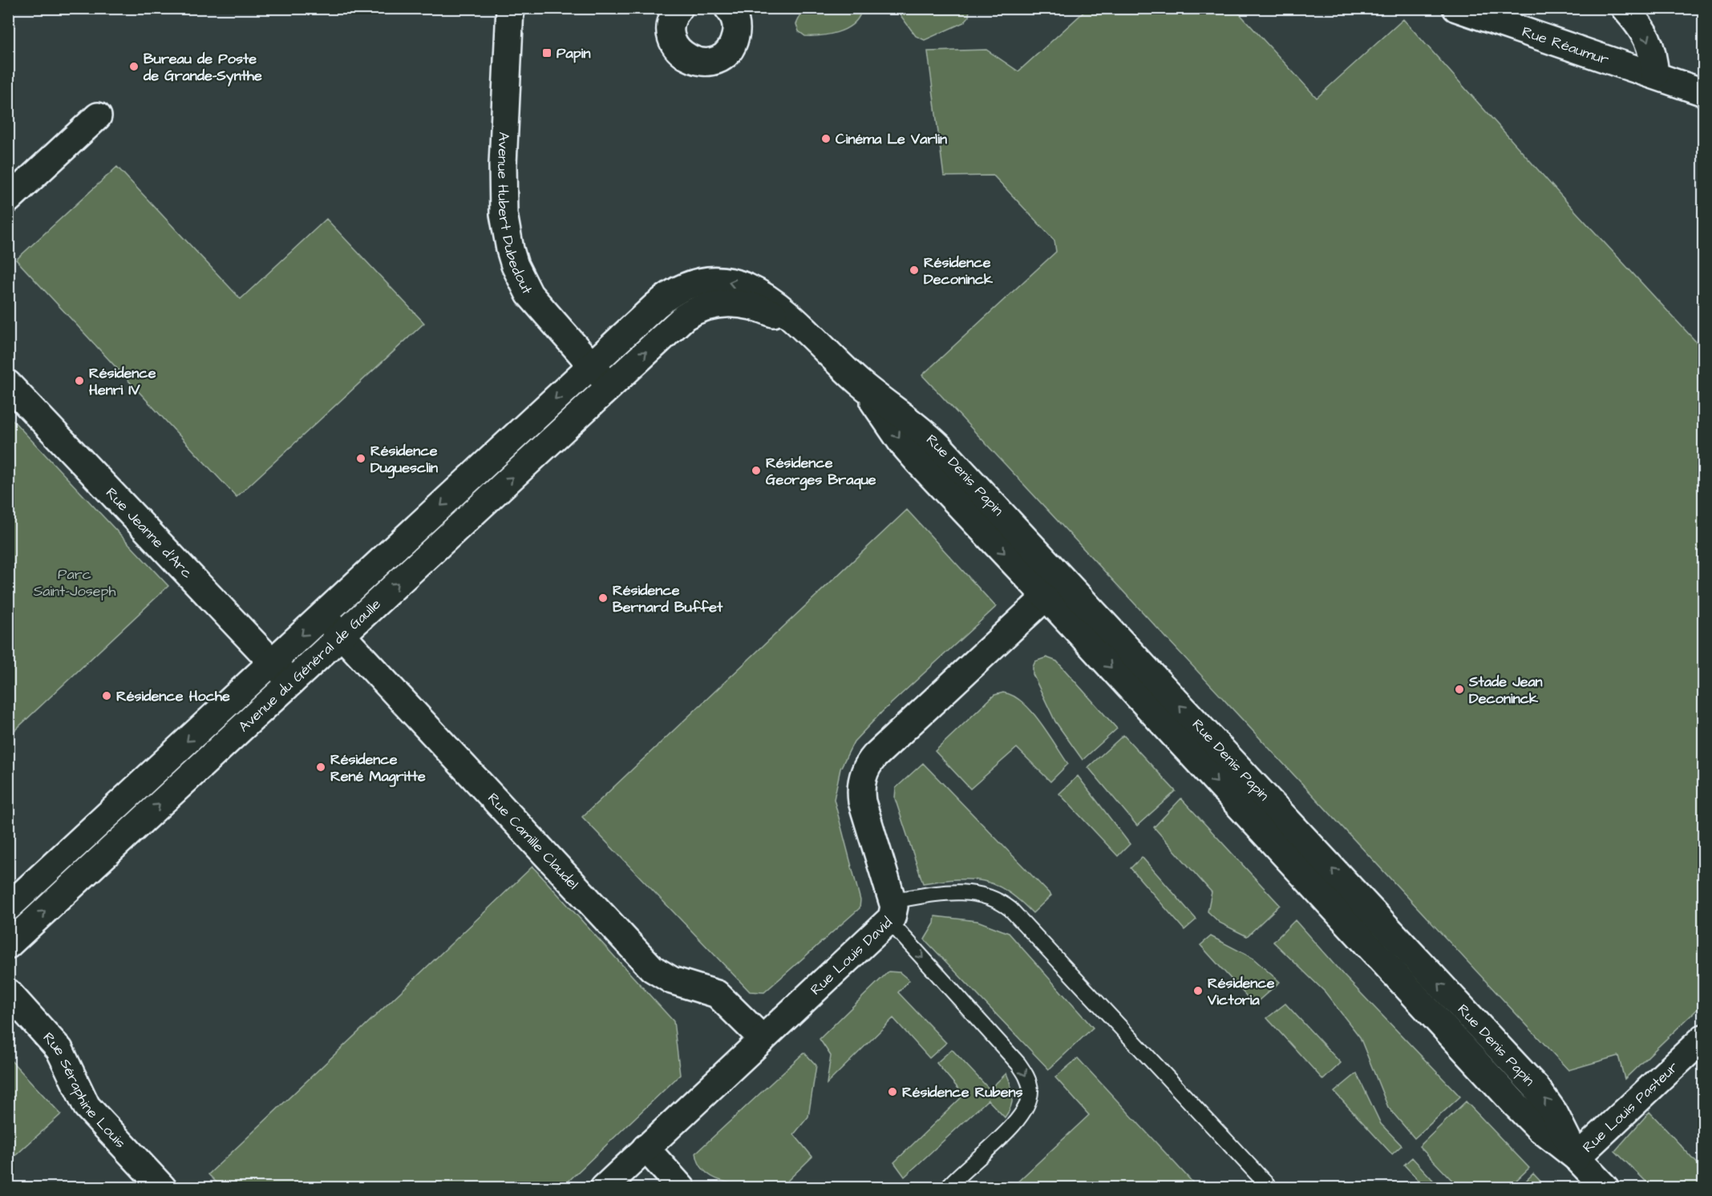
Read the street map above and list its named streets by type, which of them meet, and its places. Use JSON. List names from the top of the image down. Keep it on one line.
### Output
{"streets":{"street":["Rue Réaumur","Avenue Hubert Dubedout","Rue Denis Papin","Rue Jeanne d'Arc","Avenue du Général de Gaulle","Rue Camille Claudel","Rue Louis David","Rue Séraphine Louis","Rue Louis Pasteur"]},"crossings":[["Avenue Hubert Dubedout","Rue Denis Papin"],["Avenue Hubert Dubedout","Avenue du Général de Gaulle"],["Rue Denis Papin","Avenue du Général de Gaulle"],["Rue Denis Papin","Rue Louis David"],["Rue Denis Papin","Rue Louis Pasteur"],["Rue Jeanne d'Arc","Avenue du Général de Gaulle"],["Avenue du Général de Gaulle","Rue Camille Claudel"],["Rue Camille Claudel","Rue Louis David"]],"parks":["Parc Saint-Joseph"],"places":{"transit":["Papin"],"other":["Bureau de Poste de Grande-Synthe","Cinéma Le Varlin","Résidence Deconinck","Résidence Henri IV","Résidence Duguesclin","Résidence Georges Braque","Résidence Bernard Buffet","Stade Jean Deconinck","Résidence Hoche","Résidence René Magritte","Résidence Victoria","Résidence Rubens"]}}
